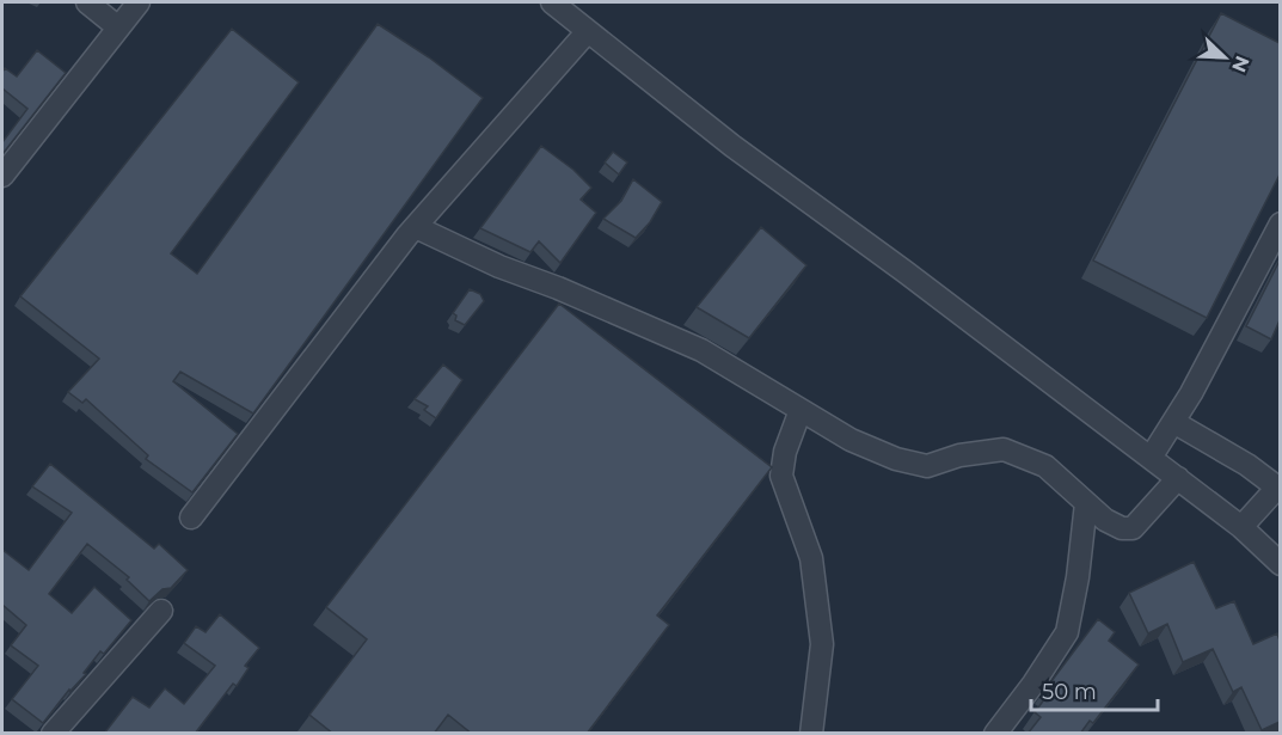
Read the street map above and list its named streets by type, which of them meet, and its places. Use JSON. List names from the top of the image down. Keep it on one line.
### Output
{"scale_bar":"50 m","north":"bottom right"}
